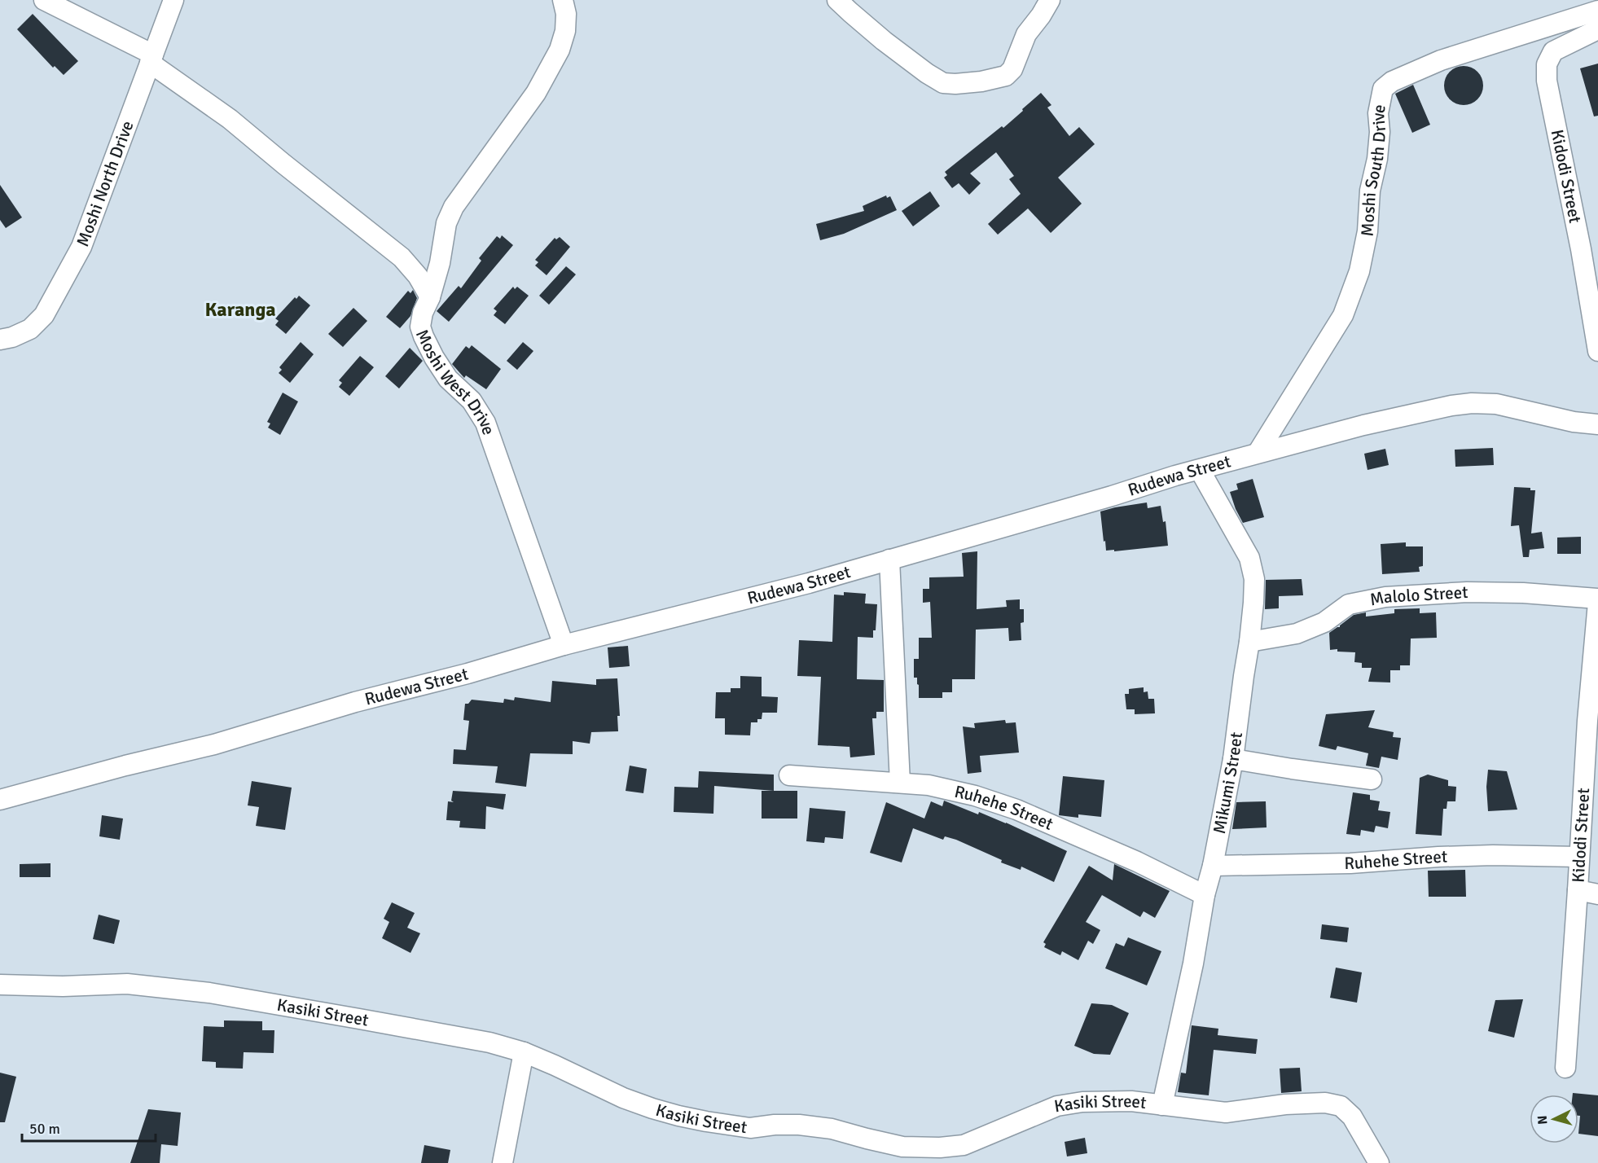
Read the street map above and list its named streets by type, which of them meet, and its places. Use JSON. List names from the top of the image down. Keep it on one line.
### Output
{"streets":{"street":["Moshi South Drive","Kidodi Street","Moshi North Drive","Moshi West Drive","Rudewa Street","Malolo Street","Mikumi Street","Ruhehe Street","Kasiki Street"]},"crossings":[["Moshi South Drive","Rudewa Street"],["Kidodi Street","Ruhehe Street"],["Moshi West Drive","Rudewa Street"],["Rudewa Street","Mikumi Street"],["Malolo Street","Mikumi Street"],["Mikumi Street","Ruhehe Street"],["Mikumi Street","Kasiki Street"]],"districts":["Karanga"],"scale_bar":"50 m","north":"left"}
